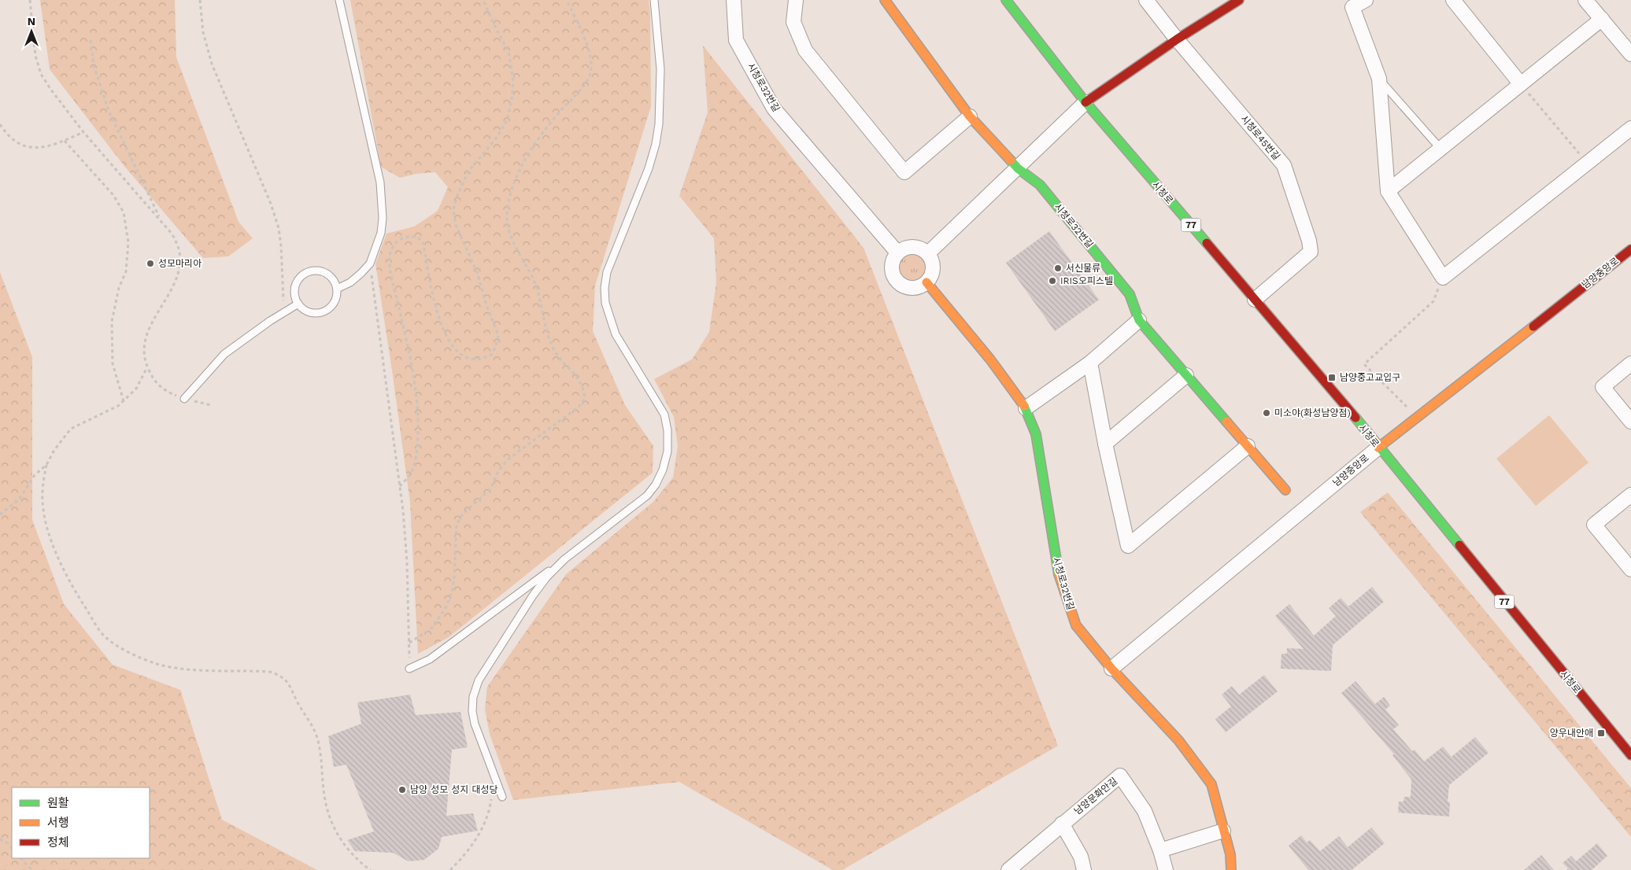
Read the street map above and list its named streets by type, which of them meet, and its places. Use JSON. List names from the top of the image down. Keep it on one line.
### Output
{"streets":{"street":["시청로32번길","시청로45번길","시청로","77","남양중앙로","남양문화안길"]},"crossings":[["시청로32번길","남양중앙로"],["시청로45번길","시청로"],["시청로","남양중앙로"]],"places":{"other":["성모마리아","서신물류","IRIS오피스텔","미소야(화성남양점)","남양 성모 성지 대성당"],"transit":["남양중고교입구","양우내안애"]},"legend":["원활","서행","정체"],"north":"top"}
